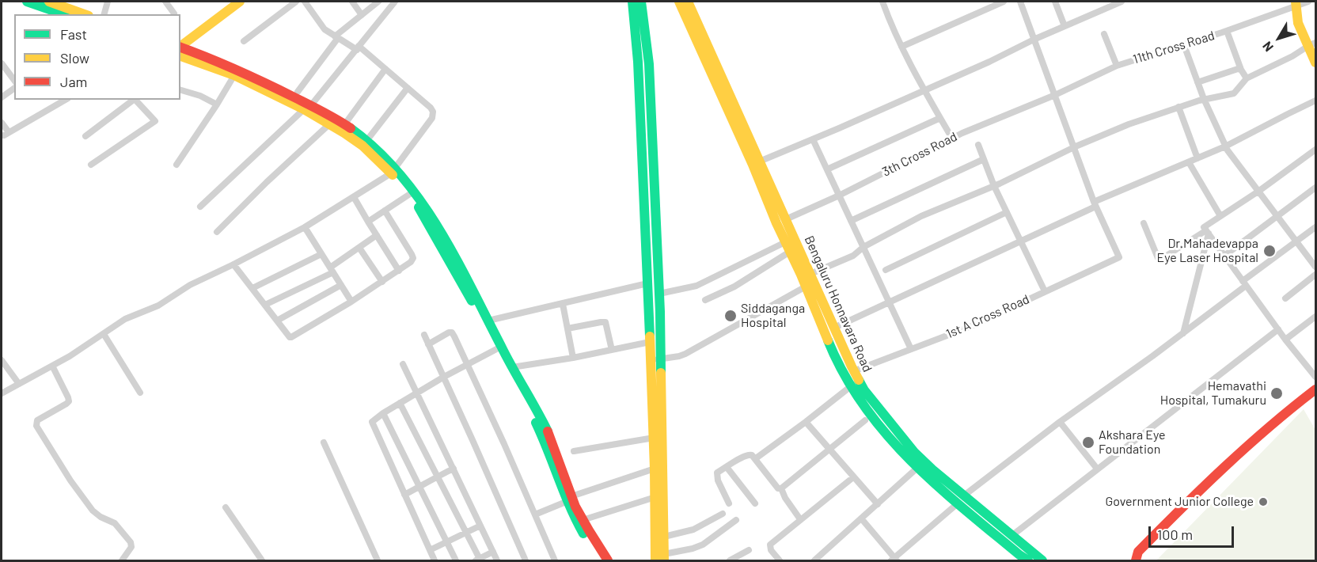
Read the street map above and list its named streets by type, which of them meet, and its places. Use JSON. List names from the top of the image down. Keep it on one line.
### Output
{"streets":{"main road":["Bengaluru Honnavara Road"],"street":["11th Cross Road","3th Cross Road","1st A Cross Road"]},"crossings":[["11th Cross Road","3th Cross Road"],["3th Cross Road","Bengaluru Honnavara Road"],["Bengaluru Honnavara Road","1st A Cross Road"]],"places":["Dr.Mahadevappa Eye Laser Hospital","Siddaganga Hospital","Hemavathi Hospital, Tumakuru","Akshara Eye Foundation","Government Junior College"],"legend":["Fast","Slow","Jam"],"scale_bar":"100 m","north":"bottom left"}
